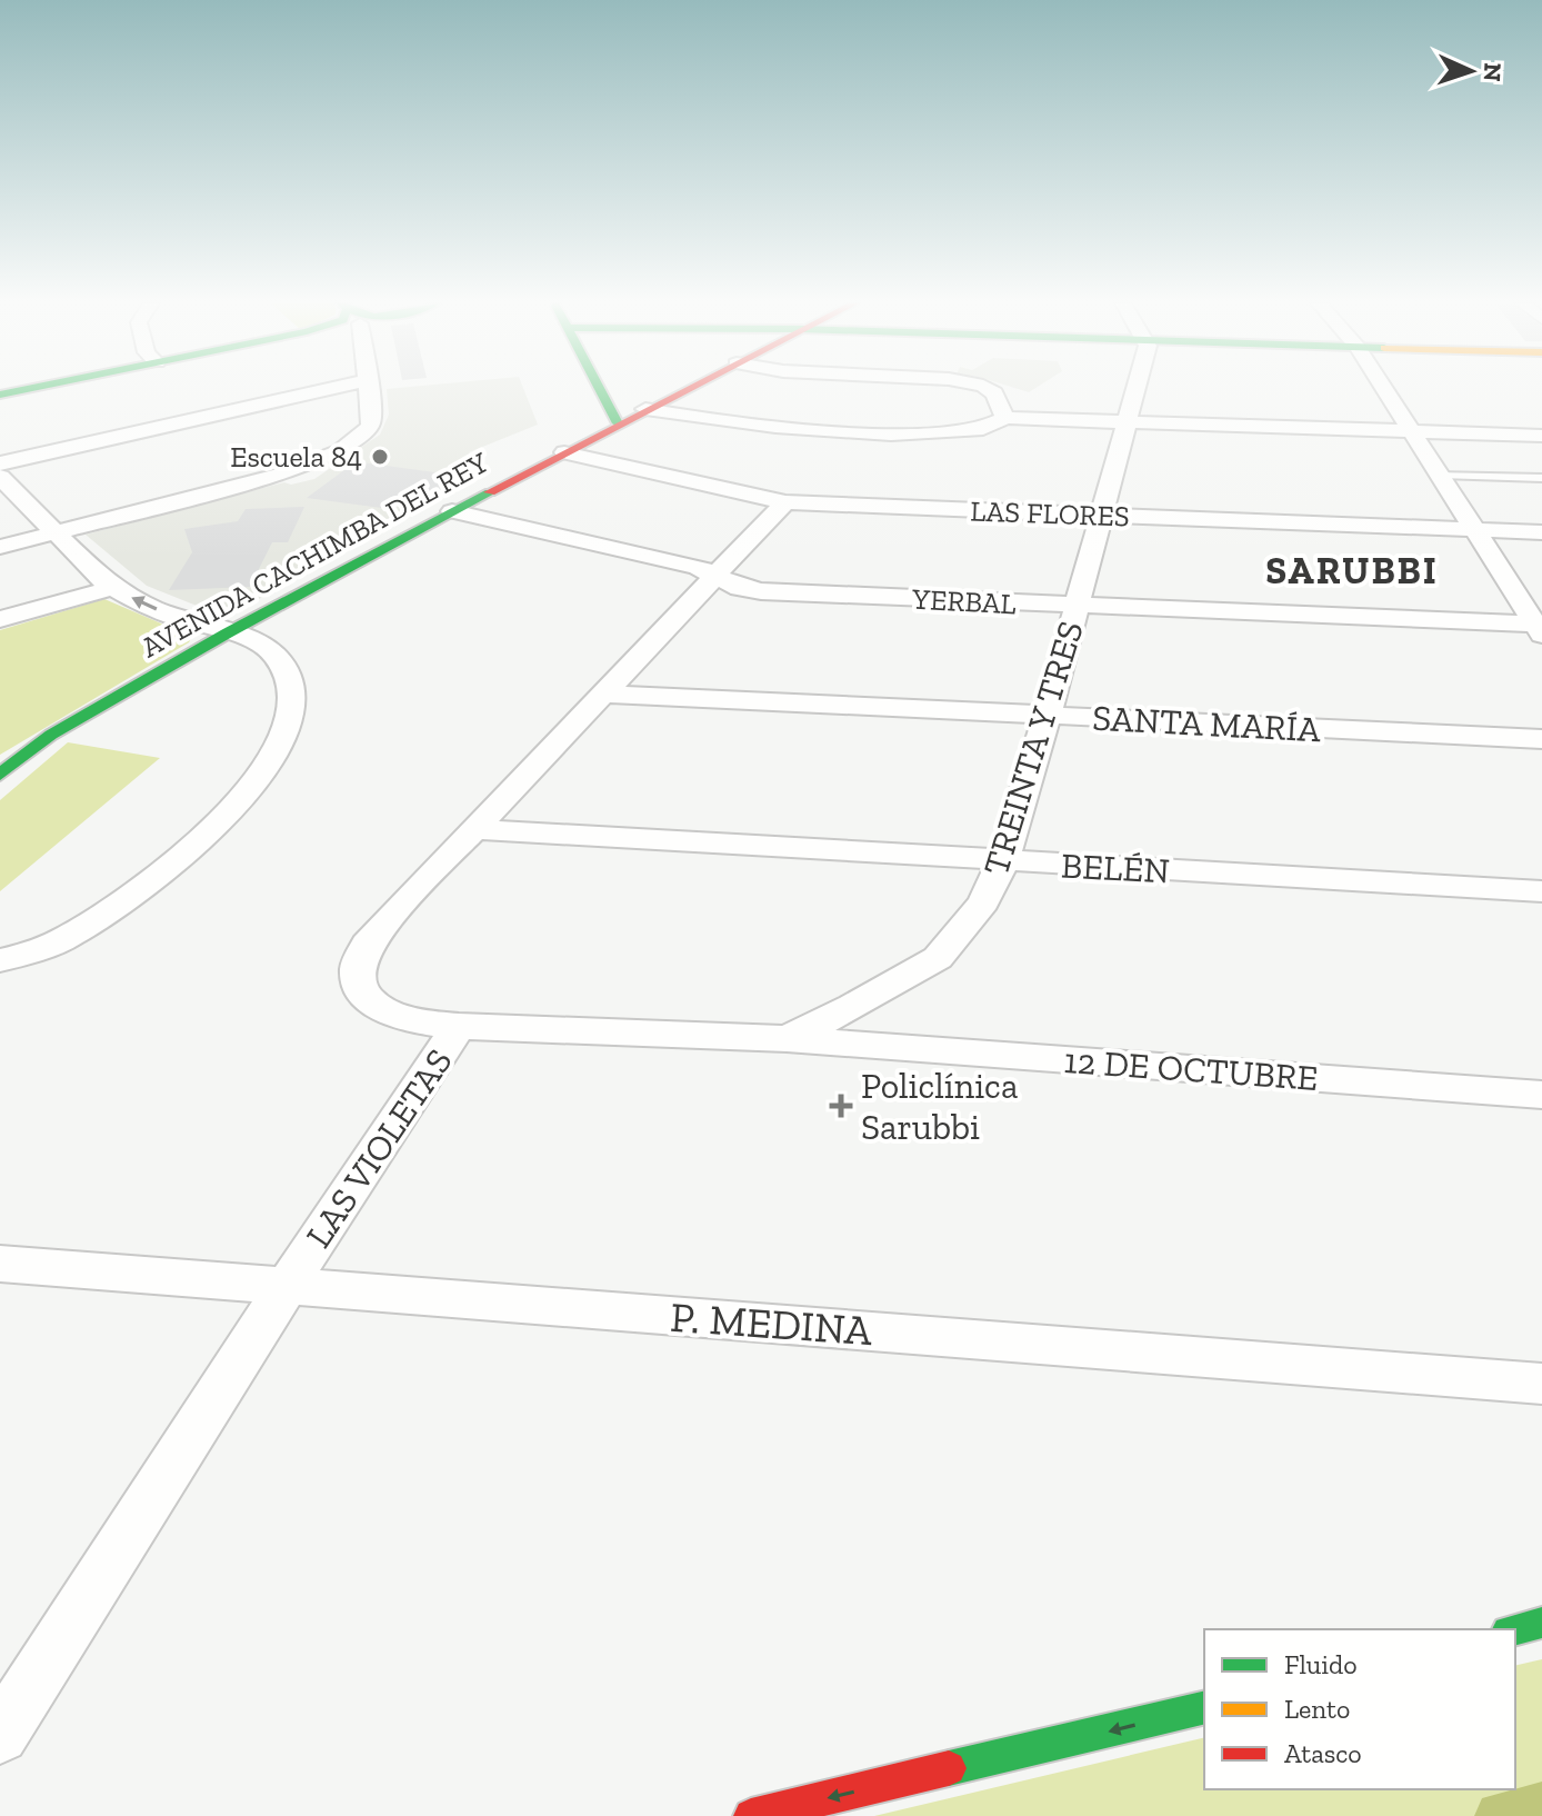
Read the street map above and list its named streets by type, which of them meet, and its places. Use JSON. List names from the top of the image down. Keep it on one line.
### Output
{"streets":{"street":["LAS FLORES","AVENIDA CACHIMBA DEL REY","YERBAL","SANTA MARÍA","TREINTA Y TRES","BELÉN","12 DE OCTUBRE","LAS VIOLETAS","P. MEDINA"]},"crossings":[["LAS FLORES","AVENIDA CACHIMBA DEL REY"],["LAS FLORES","TREINTA Y TRES"],["LAS FLORES","LAS VIOLETAS"],["AVENIDA CACHIMBA DEL REY","YERBAL"],["YERBAL","TREINTA Y TRES"],["YERBAL","LAS VIOLETAS"],["SANTA MARÍA","TREINTA Y TRES"],["SANTA MARÍA","LAS VIOLETAS"],["TREINTA Y TRES","BELÉN"],["TREINTA Y TRES","12 DE OCTUBRE"],["TREINTA Y TRES","LAS VIOLETAS"],["BELÉN","LAS VIOLETAS"],["LAS VIOLETAS","P. MEDINA"]],"districts":["SARUBBI"],"places":{"other":["Escuela 84"],"health":["Policlínica Sarubbi"]},"legend":["Fluido","Lento","Atasco"],"north":"right"}
